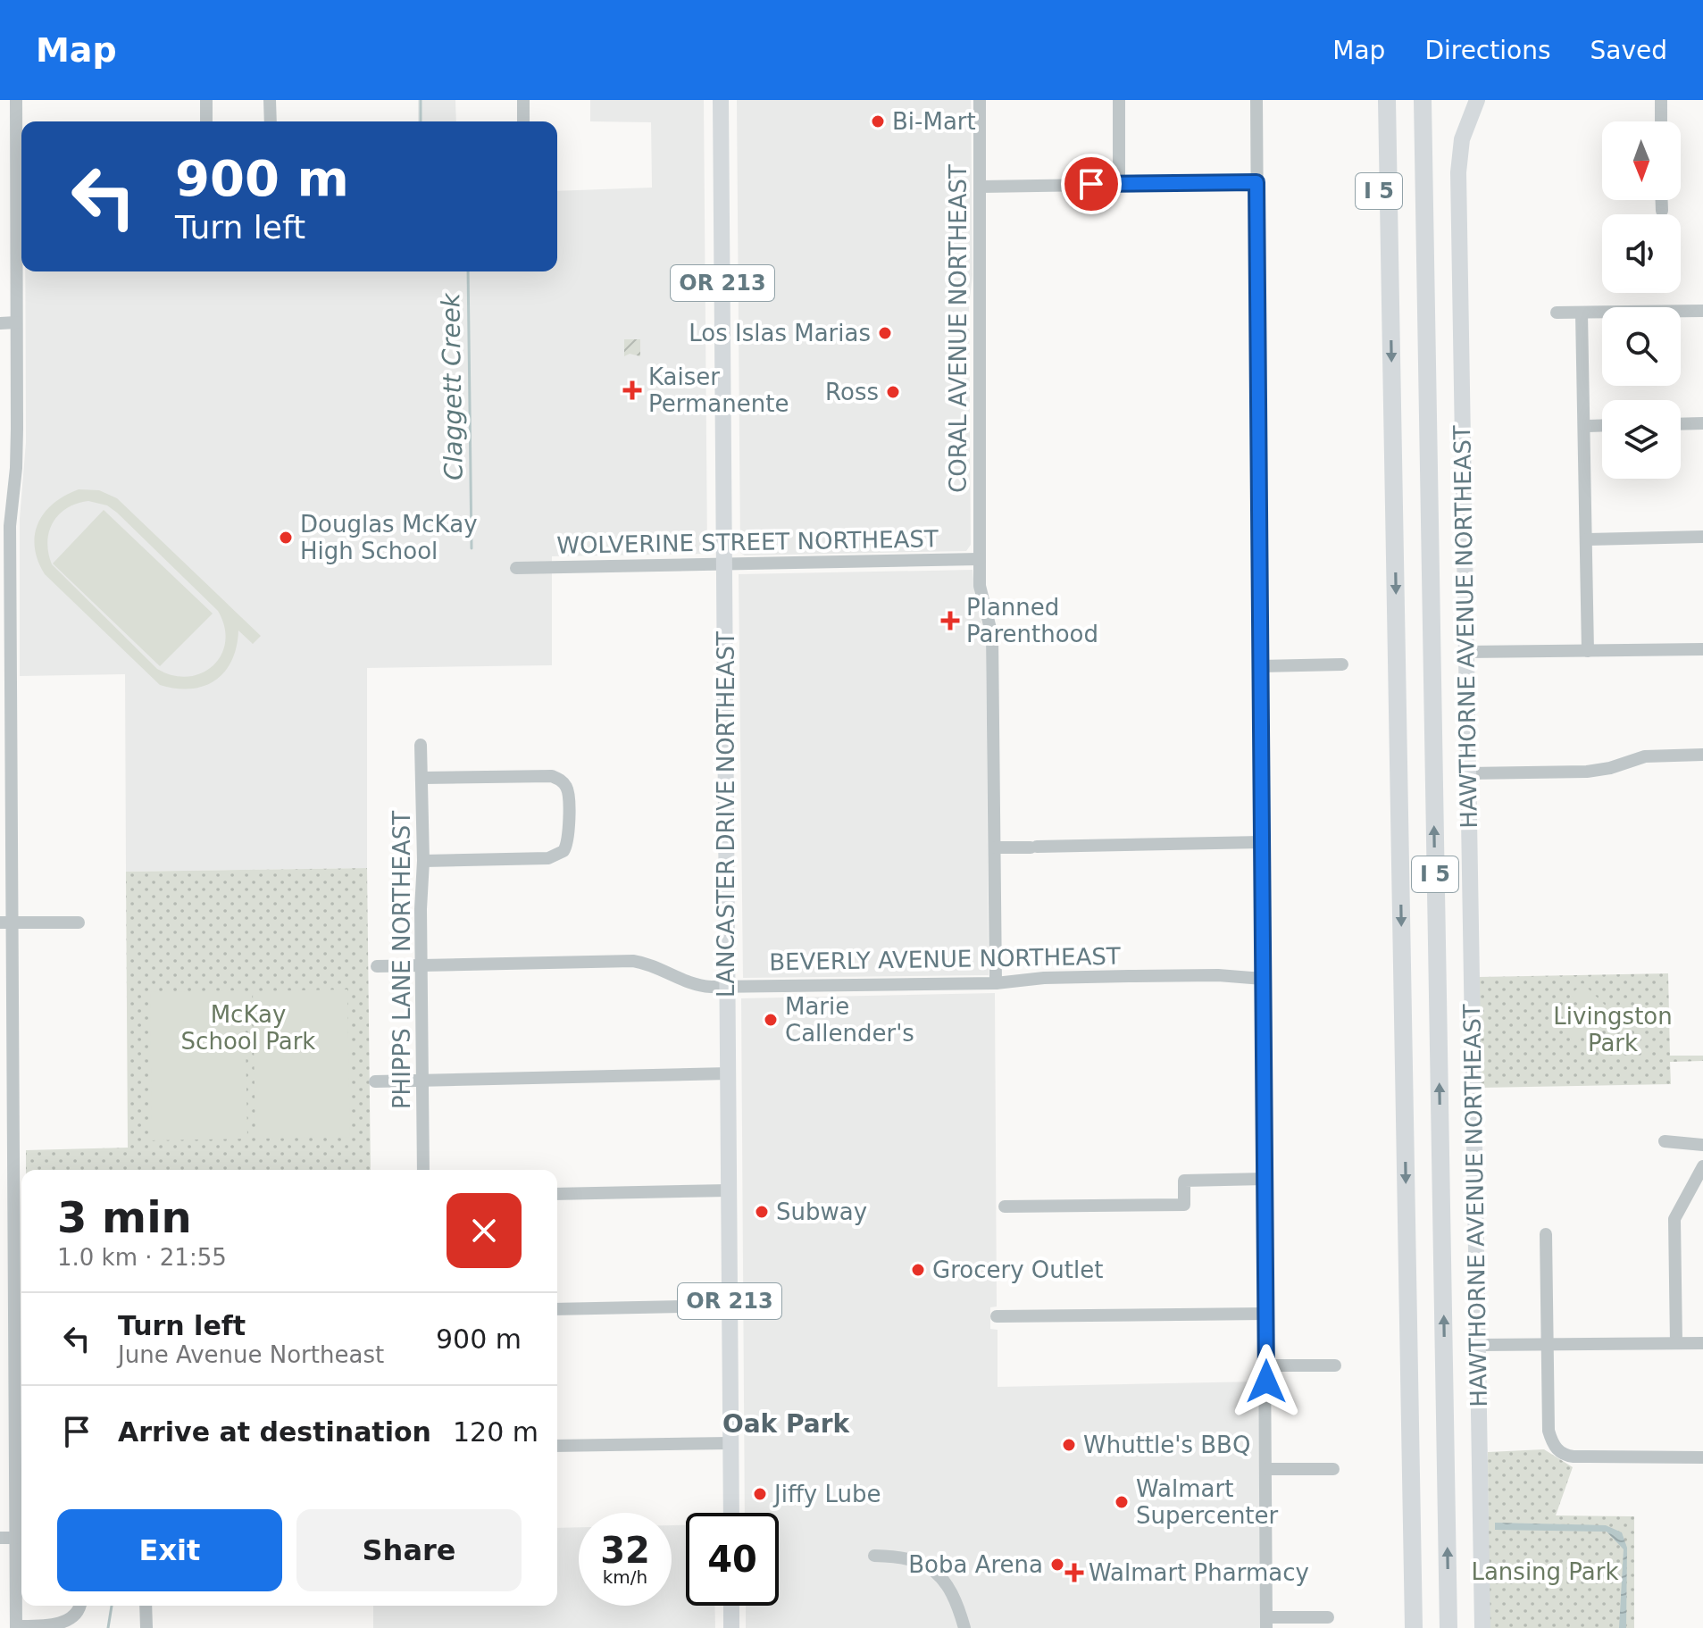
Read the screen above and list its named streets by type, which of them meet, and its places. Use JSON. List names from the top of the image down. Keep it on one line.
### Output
{"streets":{"highway":["I 5"],"main road":["OR 213","HAWTHORNE AVENUE NORTHEAST","LANCASTER DRIVE NORTHEAST"],"street":["CORAL AVENUE NORTHEAST","WOLVERINE STREET NORTHEAST","BEVERLY AVENUE NORTHEAST","PHIPPS LANE NORTHEAST"]},"crossings":[["CORAL AVENUE NORTHEAST","WOLVERINE STREET NORTHEAST"],["CORAL AVENUE NORTHEAST","BEVERLY AVENUE NORTHEAST"],["WOLVERINE STREET NORTHEAST","LANCASTER DRIVE NORTHEAST"],["LANCASTER DRIVE NORTHEAST","BEVERLY AVENUE NORTHEAST"],["BEVERLY AVENUE NORTHEAST","PHIPPS LANE NORTHEAST"]],"districts":["Oak Park"],"water":["Claggett Creek"],"parks":["McKay School Park","Livingston Park","Lansing Park"],"places":{"other":["Bi-Mart","Los Islas Marias","Ross","Douglas McKay High School","Marie Callender's","Subway","Grocery Outlet","Whuttle's BBQ","Jiffy Lube","Walmart Supercenter","Boba Arena"],"health":["Kaiser Permanente","Planned Parenthood","Walmart Pharmacy"]},"north":"bottom","page":{"header":"Map","nav":["Map","Directions","Saved"],"turn":["900 m","Turn left"],"heading":["3 min","1.0 km · 21:55"],"list":[{"name":"Turn left","note":"June Avenue Northeast","value":"900 m"},{"name":"Arrive at destination","value":"120 m"}],"buttons":["Exit","Share"],"speed":"32 km/h","limit":"40"}}
